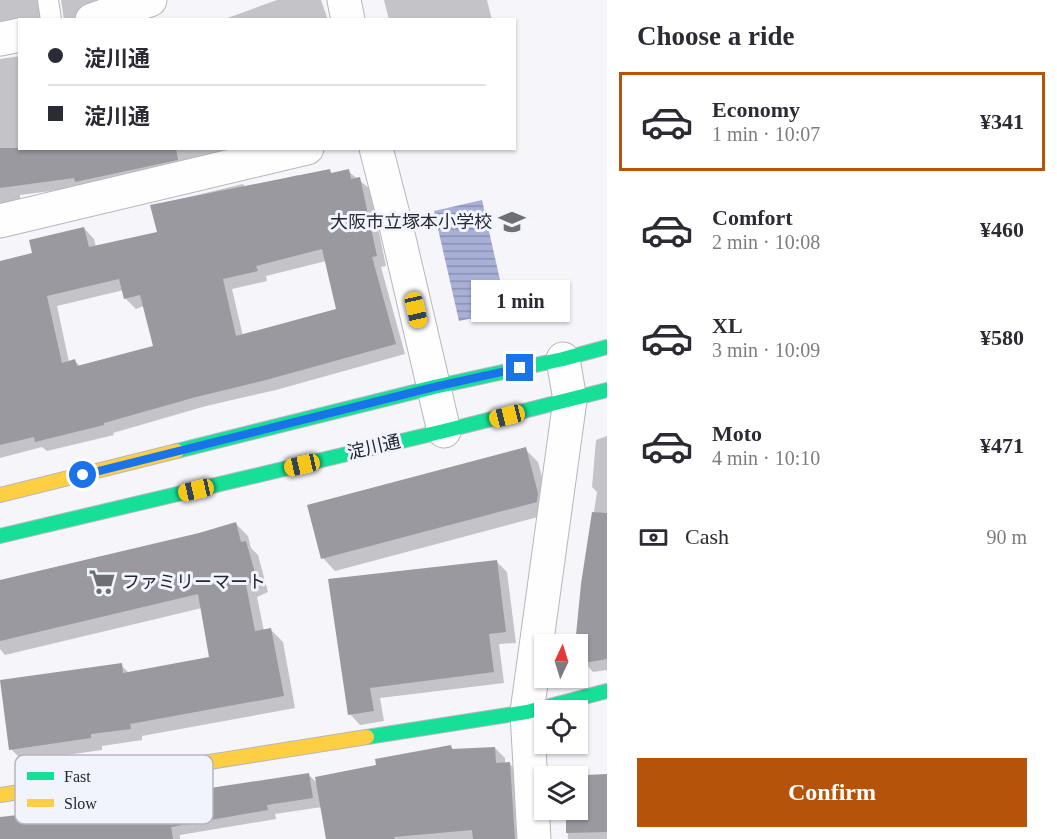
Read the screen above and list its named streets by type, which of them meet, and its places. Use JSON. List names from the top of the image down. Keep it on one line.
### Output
{"streets":{"street":["淀川通"]},"places":{"school or university":["大阪市立塚本小学校"],"supermarket":["ファミリーマート"]},"legend":["Fast","Slow"],"north":"top","page":{"heading":"Choose a ride","banner":["淀川通","淀川通"],"list":[{"name":"Economy","note":"1 min · 10:07","value":"¥341"},{"name":"Comfort","note":"2 min · 10:08","value":"¥460"},{"name":"XL","note":"3 min · 10:09","value":"¥580"},{"name":"Moto","note":"4 min · 10:10","value":"¥471"}],"bubble":"1 min","pay":["Cash","90 m"],"buttons":"Confirm"}}
